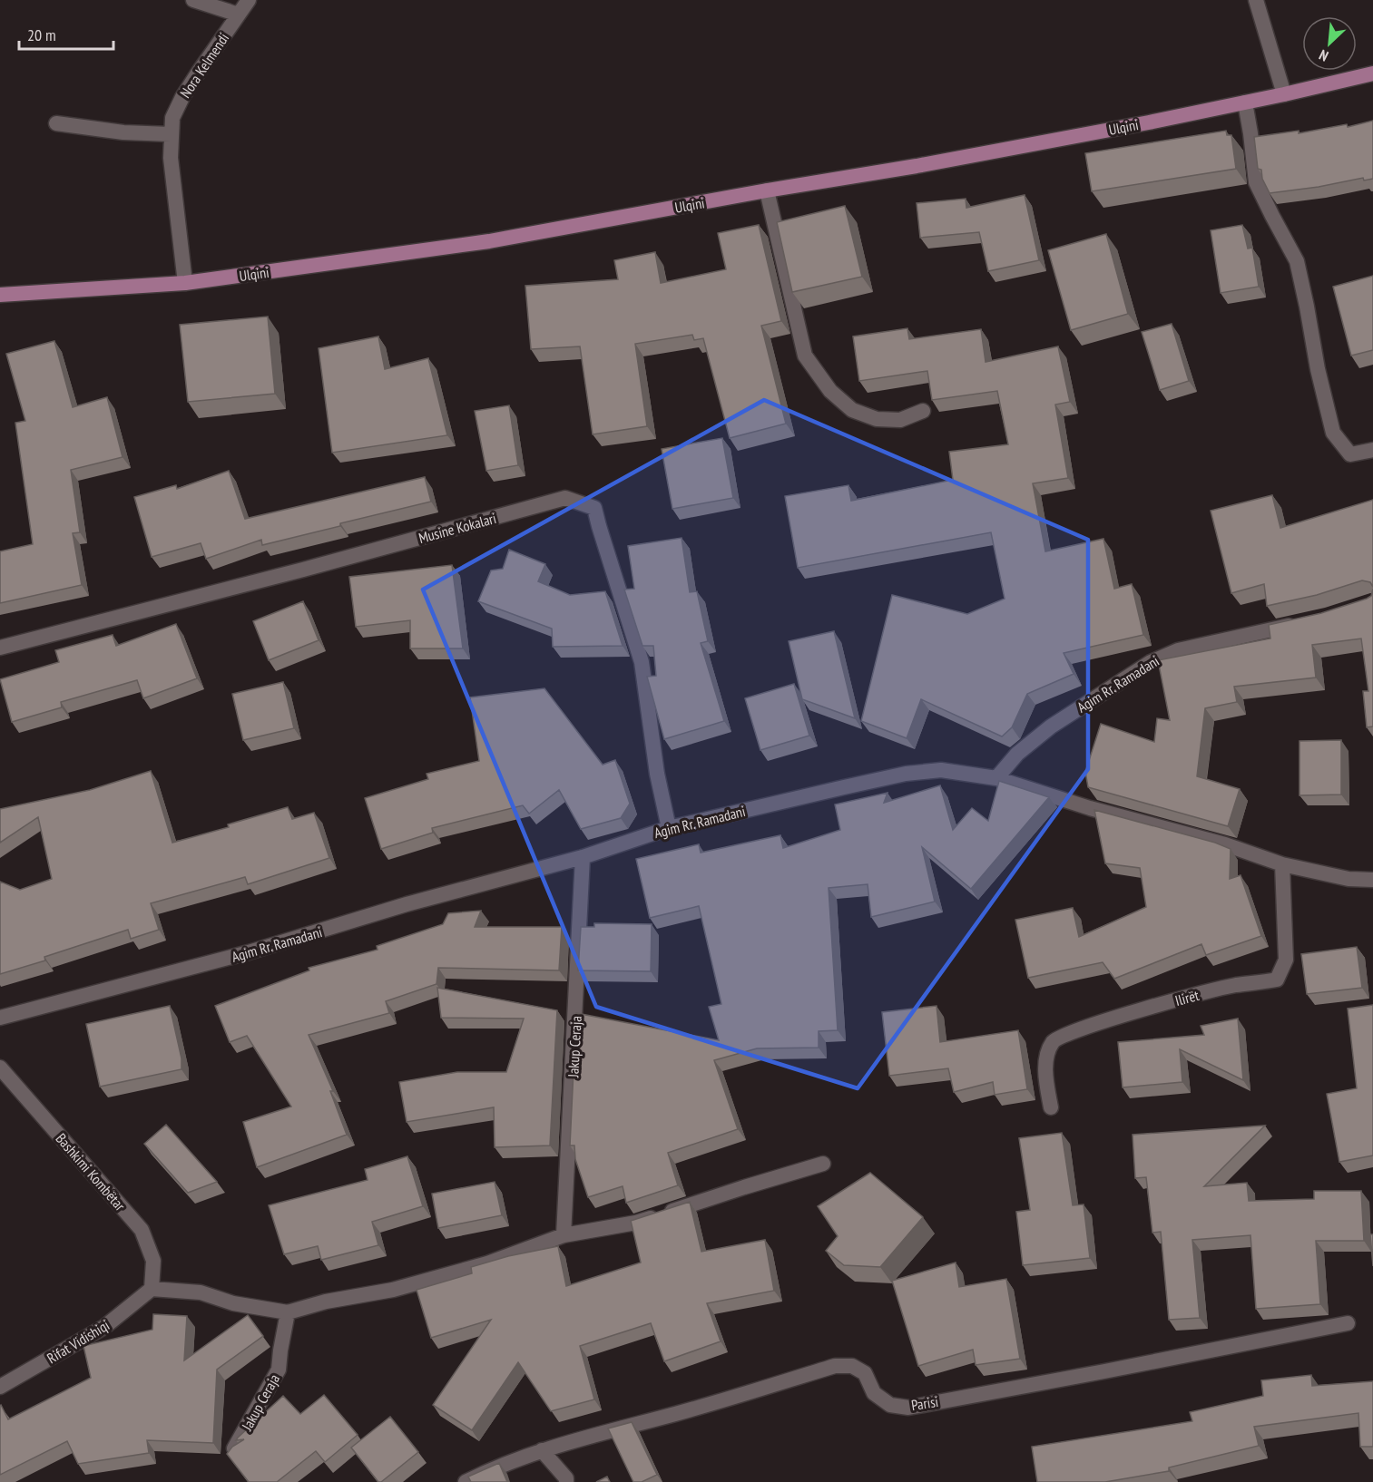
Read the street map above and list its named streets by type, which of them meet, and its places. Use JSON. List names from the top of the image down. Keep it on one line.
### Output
{"streets":{"main road":["Ulqini"],"street":["Nora Kelmendi","Musine Kokalari","Agim Rr. Ramadani","Ilirët","Jakup Ceraja","Bashkimi Kombëtar","Rifat Vidishiqi","Parisi"]},"crossings":[["Nora Kelmendi","Ulqini"],["Musine Kokalari","Agim Rr. Ramadani"],["Agim Rr. Ramadani","Jakup Ceraja"],["Bashkimi Kombëtar","Rifat Vidishiqi"]],"scale_bar":"20 m","north":"bottom left"}
